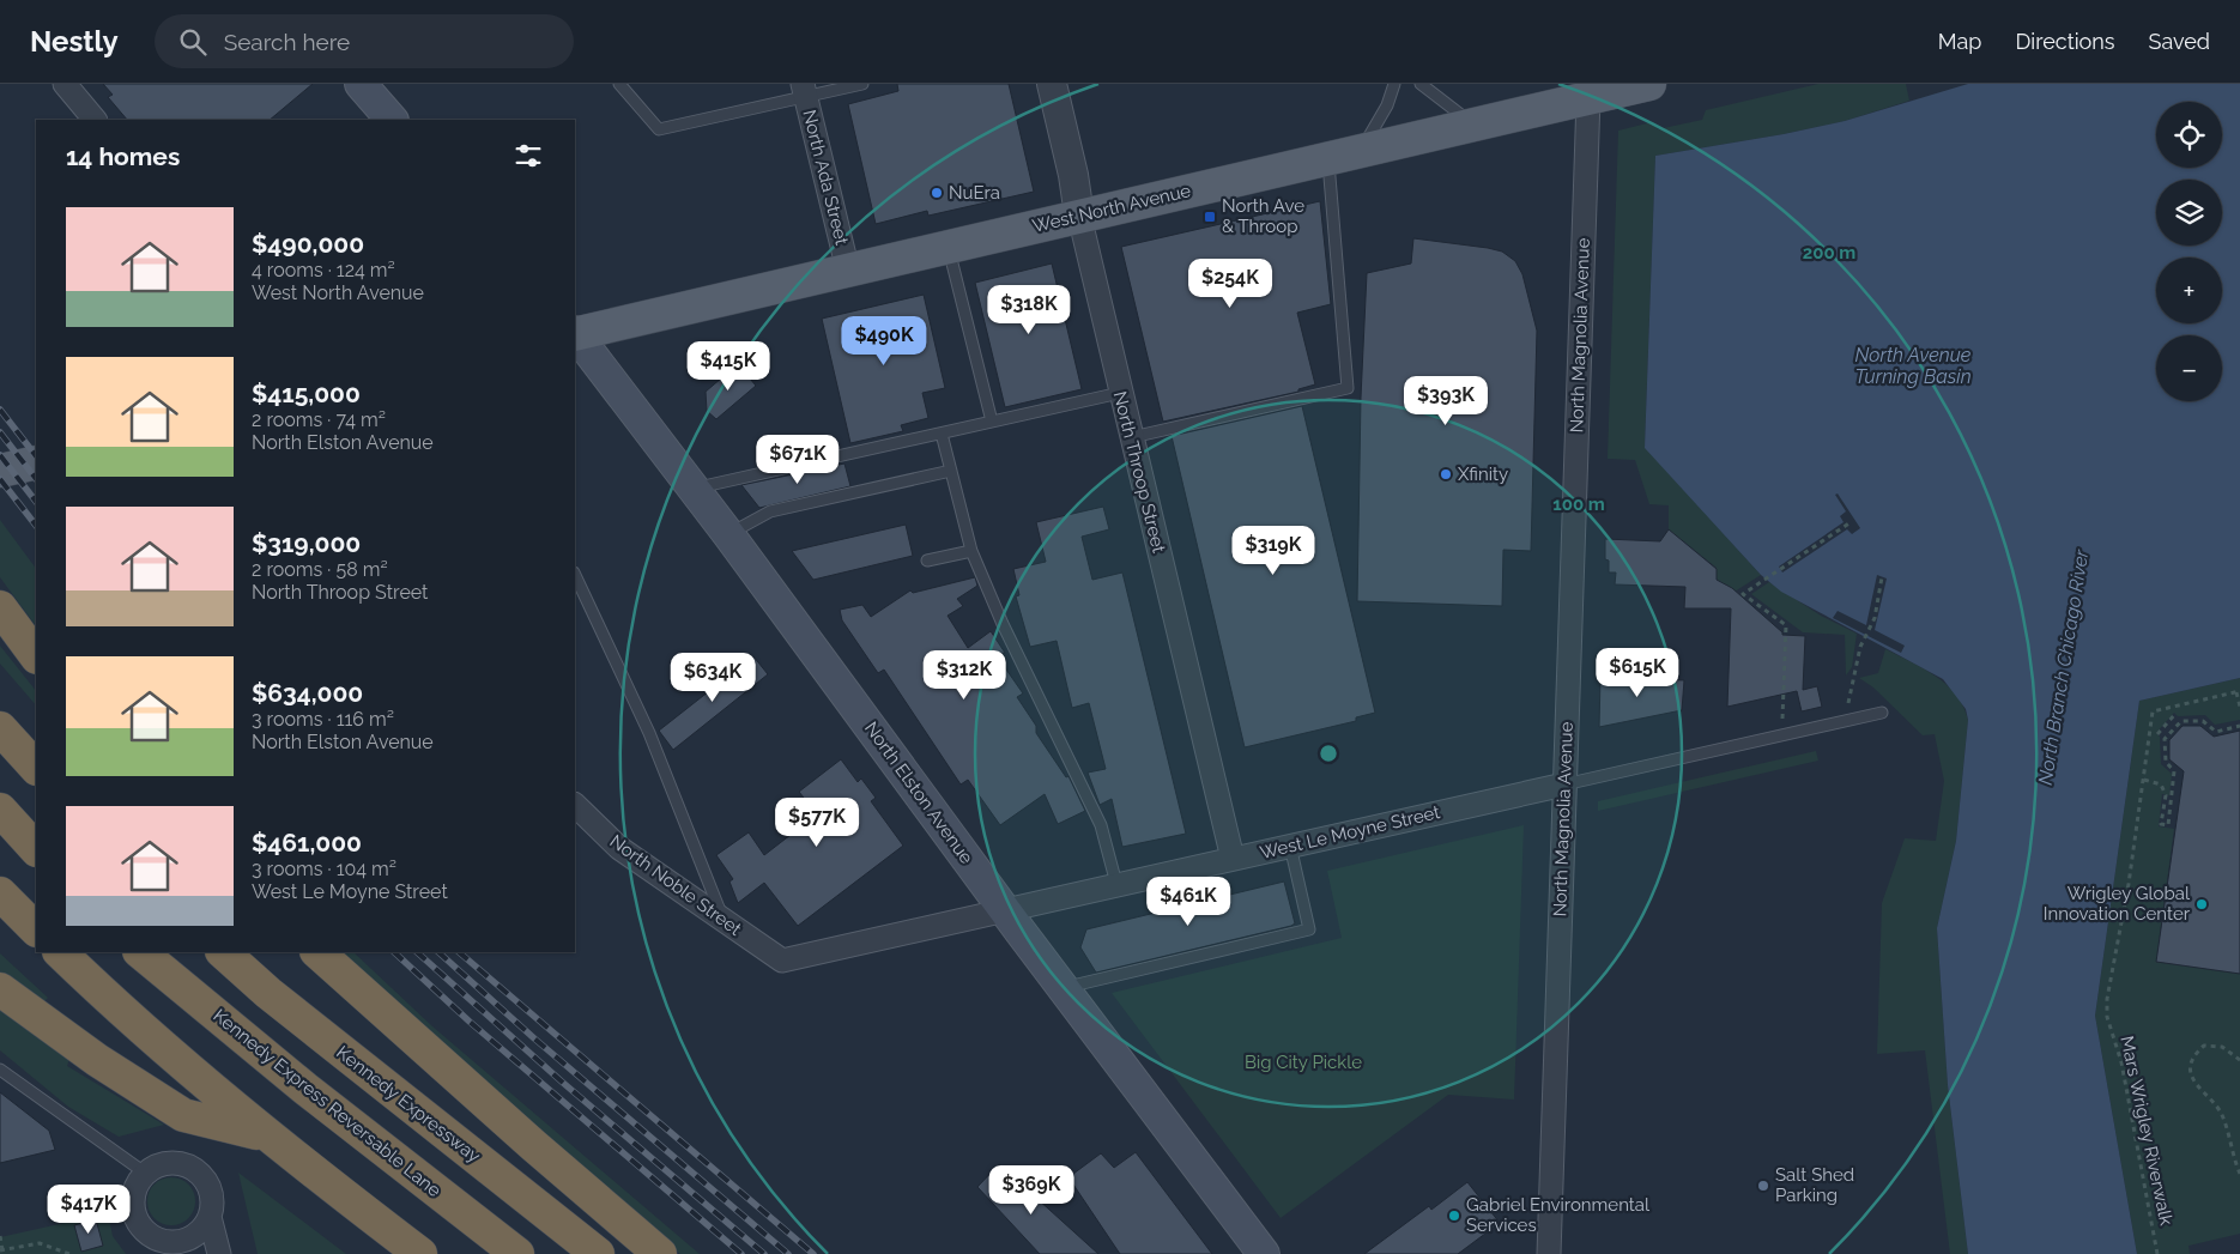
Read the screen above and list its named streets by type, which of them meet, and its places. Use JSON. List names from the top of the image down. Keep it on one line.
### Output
{"streets":{"highway":["Kennedy Express Reversable Lane","Kennedy Expressway"],"main road":["West North Avenue","North Elston Avenue"],"street":["North Ada Street","North Magnolia Avenue","North Throop Street","West Le Moyne Street","North Noble Street"],"path":["Mars Wrigley Riverwalk"]},"crossings":[["North Ada Street","West North Avenue"],["West North Avenue","North Magnolia Avenue"],["West North Avenue","North Throop Street"],["North Magnolia Avenue","West Le Moyne Street"],["North Throop Street","West Le Moyne Street"],["North Elston Avenue","West Le Moyne Street"],["West Le Moyne Street","North Noble Street"]],"water":["North Avenue Turning Basin","North Branch Chicago River"],"parks":["Big City Pickle"],"places":{"other":["NuEra","Xfinity","Wrigley Global Innovation Center","Salt Shed Parking","Gabriel Environmental Services"],"transit":["North Ave & Throop"]},"page":{"header":"Nestly","search":"Search here","nav":["Map","Directions","Saved"],"map_buttons":["+","−"],"heading":"14 homes","list":[{"name":"$490,000","note":"4 rooms · 124 m² · West North Avenue"},{"name":"$415,000","note":"2 rooms · 74 m² · North Elston Avenue"},{"name":"$319,000","note":"2 rooms · 58 m² · North Throop Street"},{"name":"$634,000","note":"3 rooms · 116 m² · North Elston Avenue"},{"name":"$461,000","note":"3 rooms · 104 m² · West Le Moyne Street"}],"price":["$254K","$318K","$490K","$415K","$393K","$671K","$319K","$615K","$312K","$634K","$577K","$461K","$369K","$417K"]},"rings":["200 m","100 m"]}
